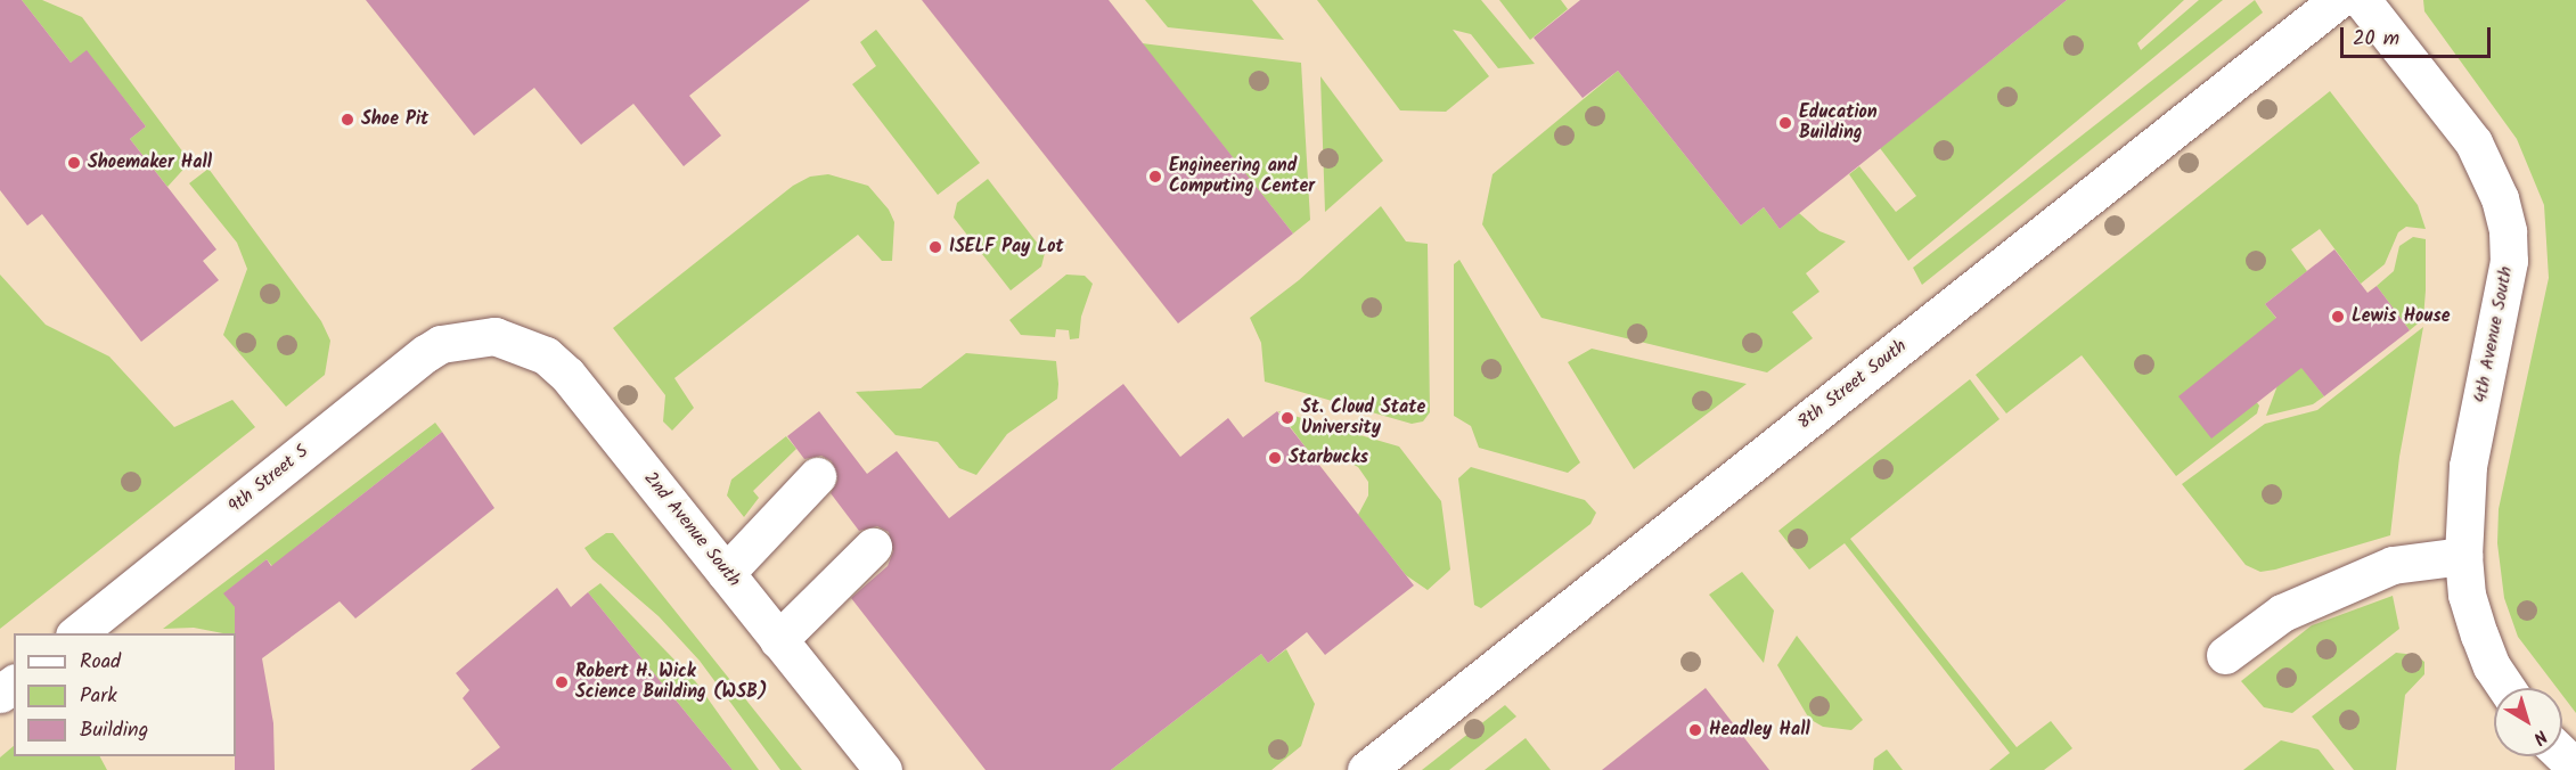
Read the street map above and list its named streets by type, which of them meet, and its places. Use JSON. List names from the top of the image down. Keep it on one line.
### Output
{"streets":{"street":["4th Avenue South","8th Street South","9th Street S","2nd Avenue South"]},"crossings":[["9th Street S","2nd Avenue South"]],"places":["Shoe Pit","Education Building","Shoemaker Hall","Engineering and Computing Center","ISELF Pay Lot","Lewis House","St. Cloud State University","Starbucks","Robert H. Wick Science Building (WSB)","Headley Hall"],"legend":["Road","Park","Building"],"scale_bar":"20 m","north":"bottom right"}
